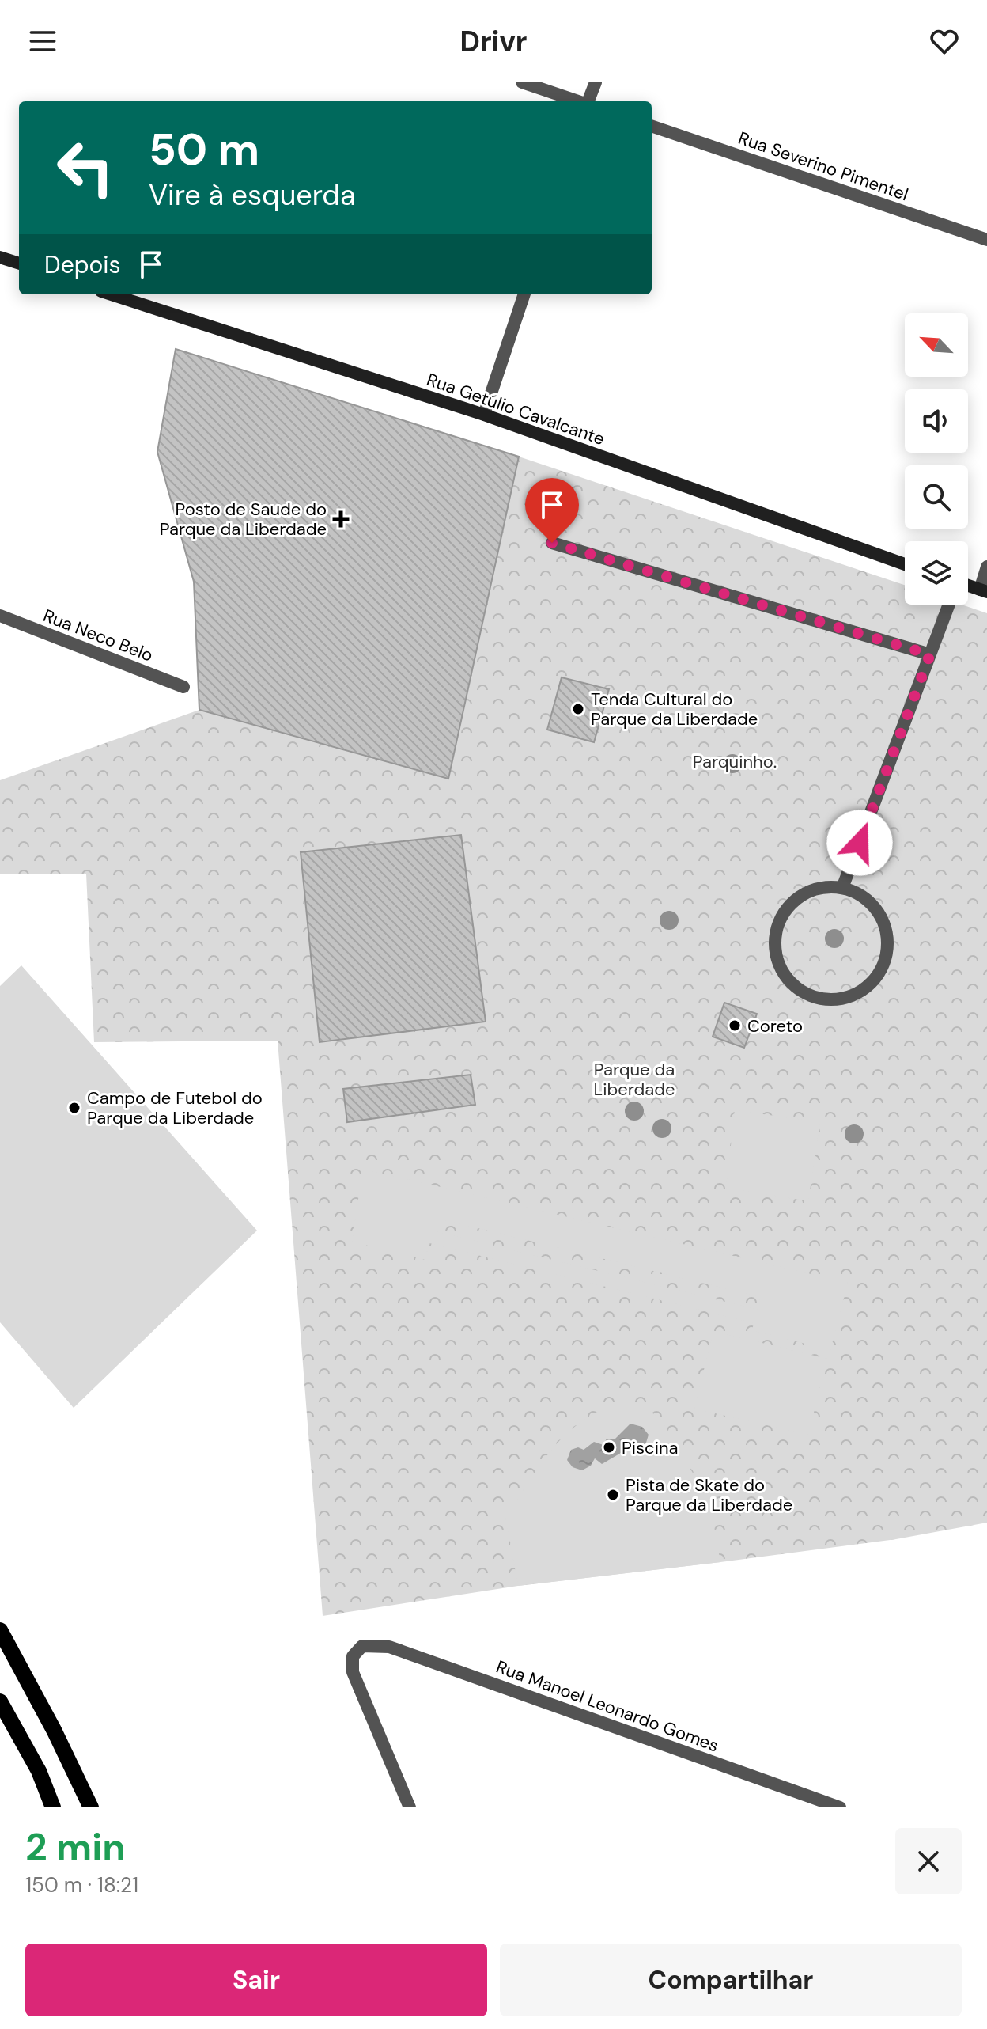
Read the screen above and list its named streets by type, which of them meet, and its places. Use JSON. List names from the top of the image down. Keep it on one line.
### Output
{"streets":{"street":["Rua Severino Pimentel","Rua Getúlio Cavalcante","Rua Neco Belo","Rua Manoel Leonardo Gomes"]},"parks":["Parquinho.","Parque da Liberdade"],"places":{"health":["Posto de Saude do Parque da Liberdade"],"other":["Tenda Cultural do Parque da Liberdade","Coreto","Campo de Futebol do Parque da Liberdade","Piscina","Pista de Skate do Parque da Liberdade"]},"north":"top left","page":{"header":"Drivr","turn":["50 m","Vire à esquerda"],"then":"Depois","heading":["2 min","150 m · 18:21"],"buttons":["Sair","Compartilhar"]}}
